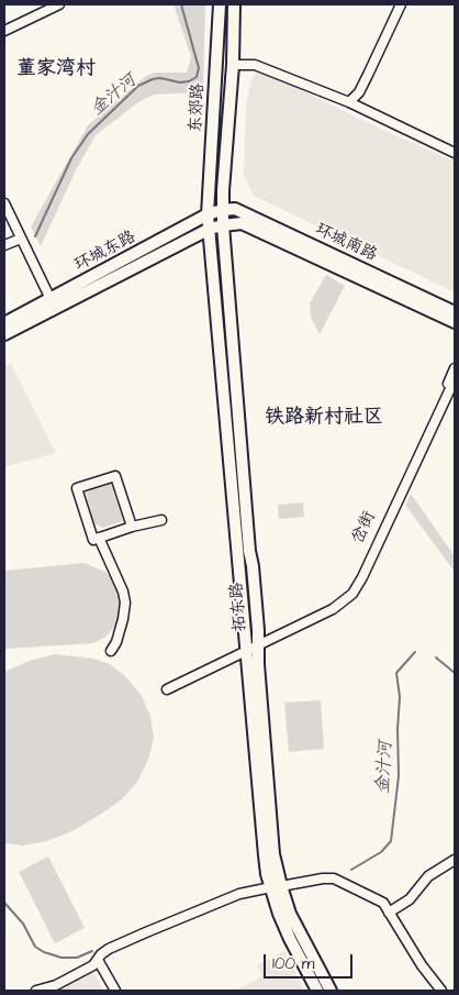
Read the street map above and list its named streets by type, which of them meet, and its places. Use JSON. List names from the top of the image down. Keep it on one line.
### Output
{"streets":{"main road":["东郊路","环城南路","环城东路","拓东路"],"street":["岔街"]},"crossings":[["东郊路","环城南路"],["东郊路","环城东路"],["东郊路","拓东路"],["环城南路","环城东路"],["环城南路","拓东路"],["环城东路","拓东路"],["岔街","拓东路"]],"districts":["董家湾村","铁路新村社区"],"water":["金汁河"],"scale_bar":"100 m"}
